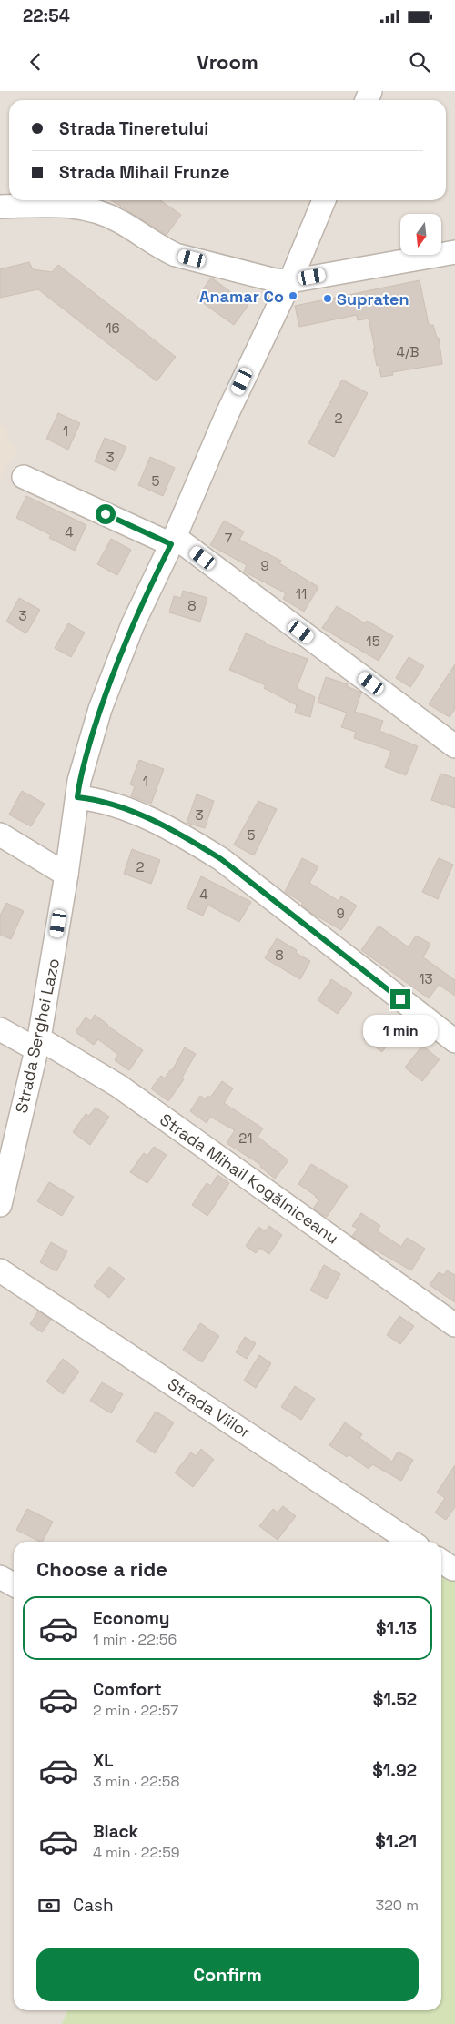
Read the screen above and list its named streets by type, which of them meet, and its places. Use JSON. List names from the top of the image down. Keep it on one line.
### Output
{"streets":{"street":["Strada Serghei Lazo","Strada Mihail Kogălniceanu","Strada Viilor"]},"crossings":[["Strada Serghei Lazo","Strada Mihail Kogălniceanu"]],"places":["Anamar Co","Supraten"],"house_numbers":["16","4/B","2","1","3","5","4","7","9","11","8","3","15","1","3","5","2","4","9","8","13","21"],"north":"bottom","page":{"status":"22:54","header":"Vroom","banner":["Strada Tineretului","Strada Mihail Frunze"],"bubble":"1 min","heading":"Choose a ride","list":[{"name":"Economy","note":"1 min · 22:56","value":"$1.13"},{"name":"Comfort","note":"2 min · 22:57","value":"$1.52"},{"name":"XL","note":"3 min · 22:58","value":"$1.92"},{"name":"Black","note":"4 min · 22:59","value":"$1.21"}],"pay":["Cash","320 m"],"buttons":"Confirm"}}
